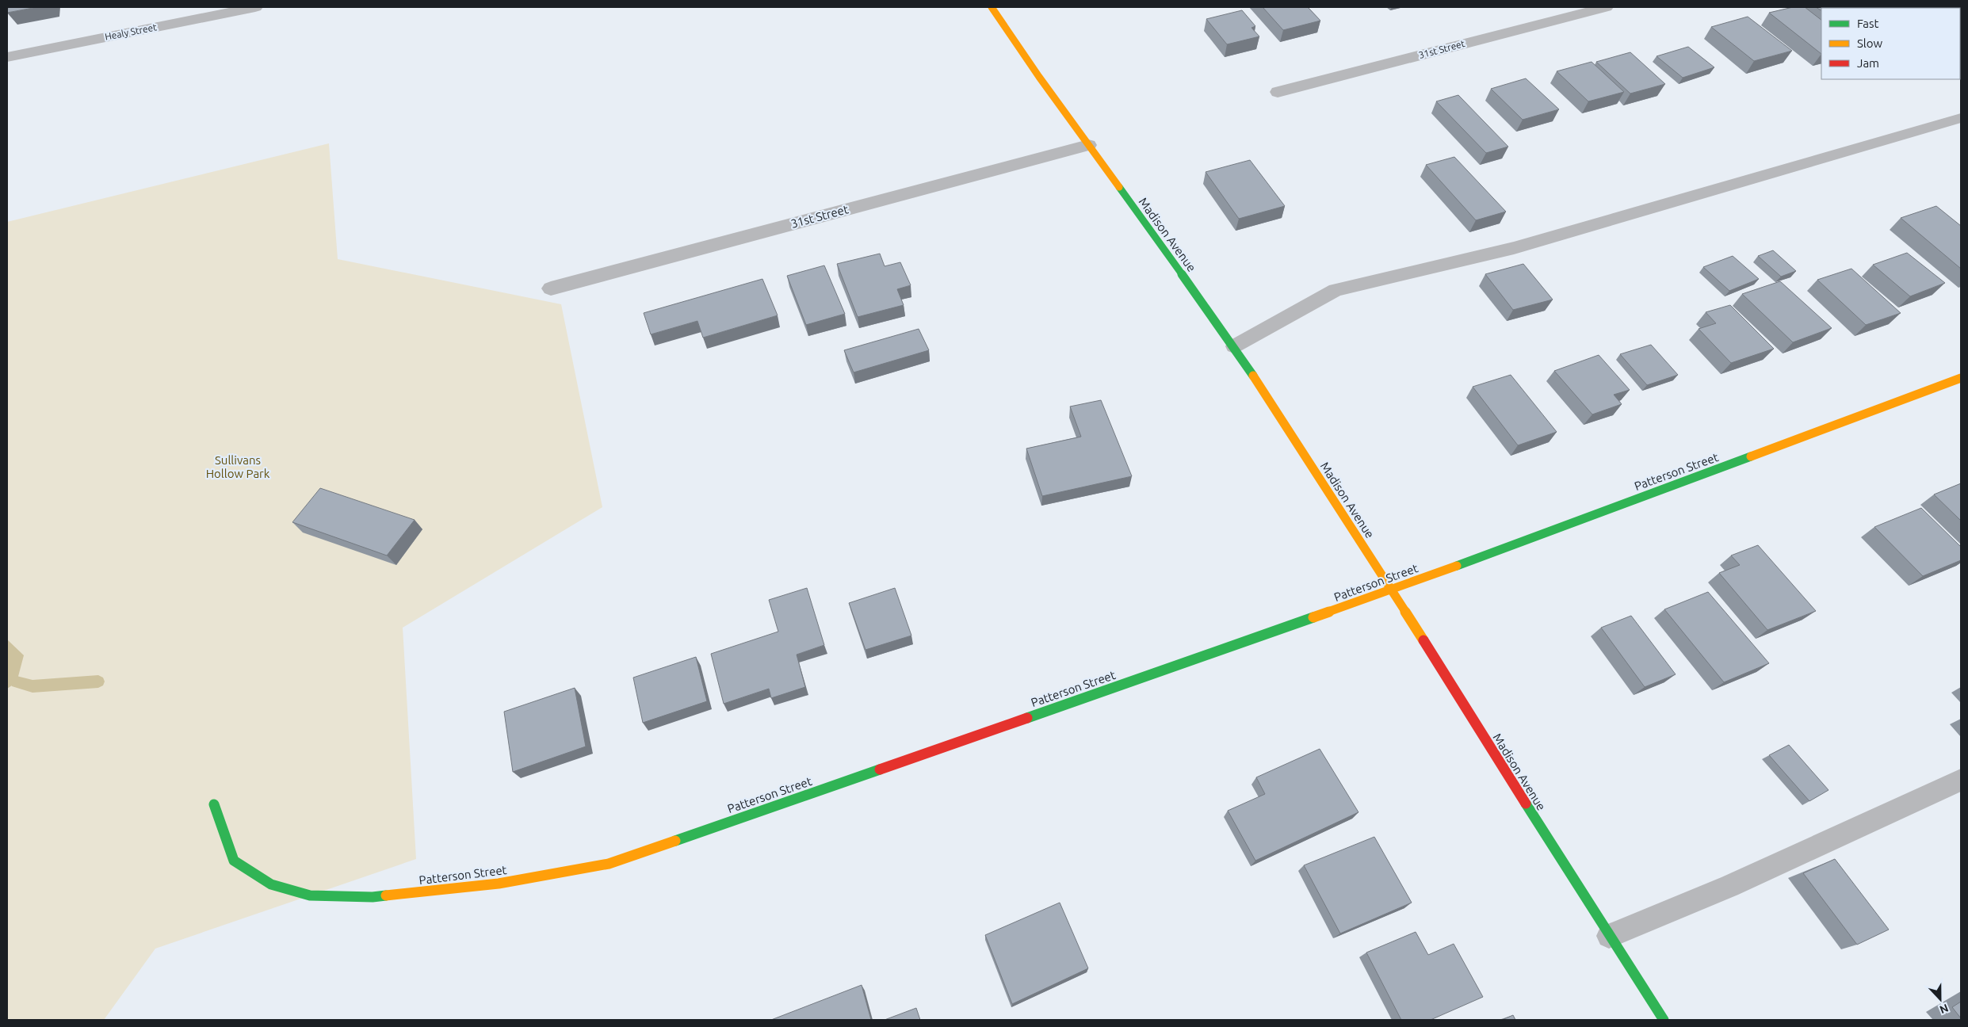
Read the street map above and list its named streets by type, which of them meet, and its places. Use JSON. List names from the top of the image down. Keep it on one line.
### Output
{"streets":{"street":["Healy Street","31st Street","Madison Avenue","Patterson Street"]},"crossings":[["31st Street","Madison Avenue"],["Madison Avenue","Patterson Street"]],"parks":["Sullivans Hollow Park"],"legend":["Fast","Slow","Jam"],"north":"bottom"}
